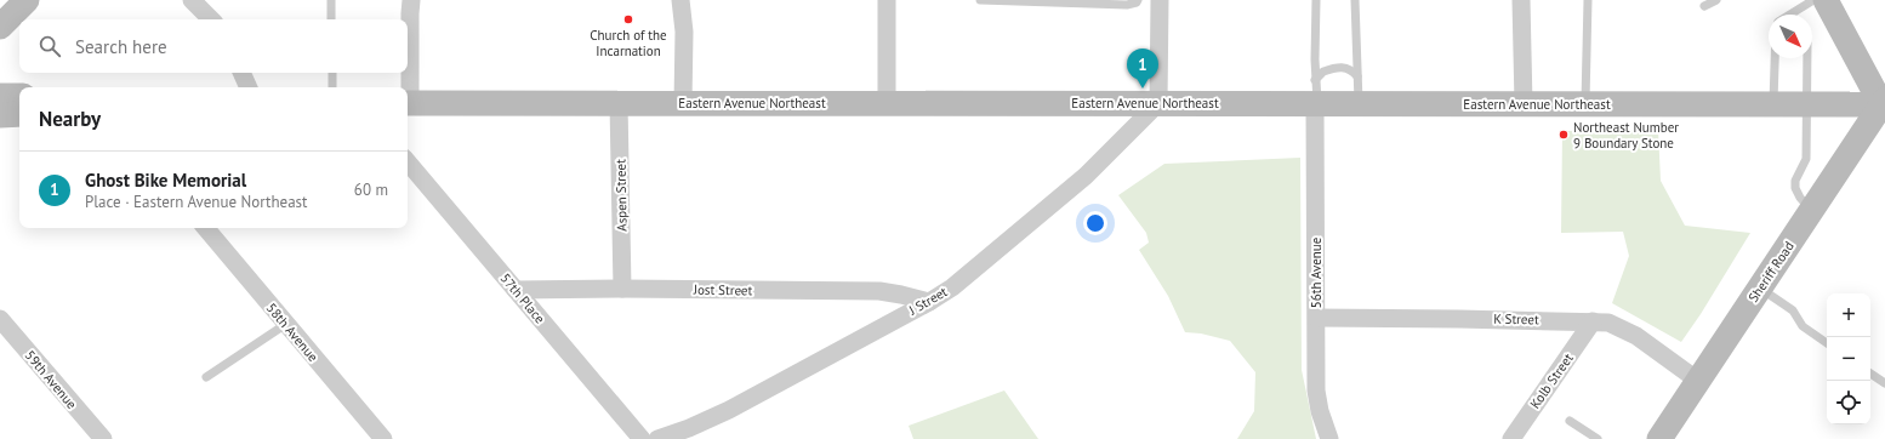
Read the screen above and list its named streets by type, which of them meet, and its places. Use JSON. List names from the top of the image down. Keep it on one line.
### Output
{"streets":{"main road":["Eastern Avenue Northeast","Sheriff Road"],"street":["Aspen Street","56th Avenue","Jost Street","57th Place","J Street","K Street","58th Avenue","59th Avenue","Kolb Street"]},"crossings":[["Eastern Avenue Northeast","Aspen Street"],["Eastern Avenue Northeast","Sheriff Road"],["Eastern Avenue Northeast","56th Avenue"],["Eastern Avenue Northeast","J Street"],["Aspen Street","Jost Street"],["Sheriff Road","K Street"],["56th Avenue","K Street"],["Jost Street","57th Place"],["Jost Street","J Street"],["K Street","Kolb Street"]],"places":["Church of the Incarnation","Northeast Number 9 Boundary Stone"],"north":"bottom right","page":{"search":"Search here","pins":"1","heading":"Nearby","list":[{"mark":"1","name":"Ghost Bike Memorial","note":"Place · Eastern Avenue Northeast","value":"60 m"}],"map_buttons":["+","−"]}}
